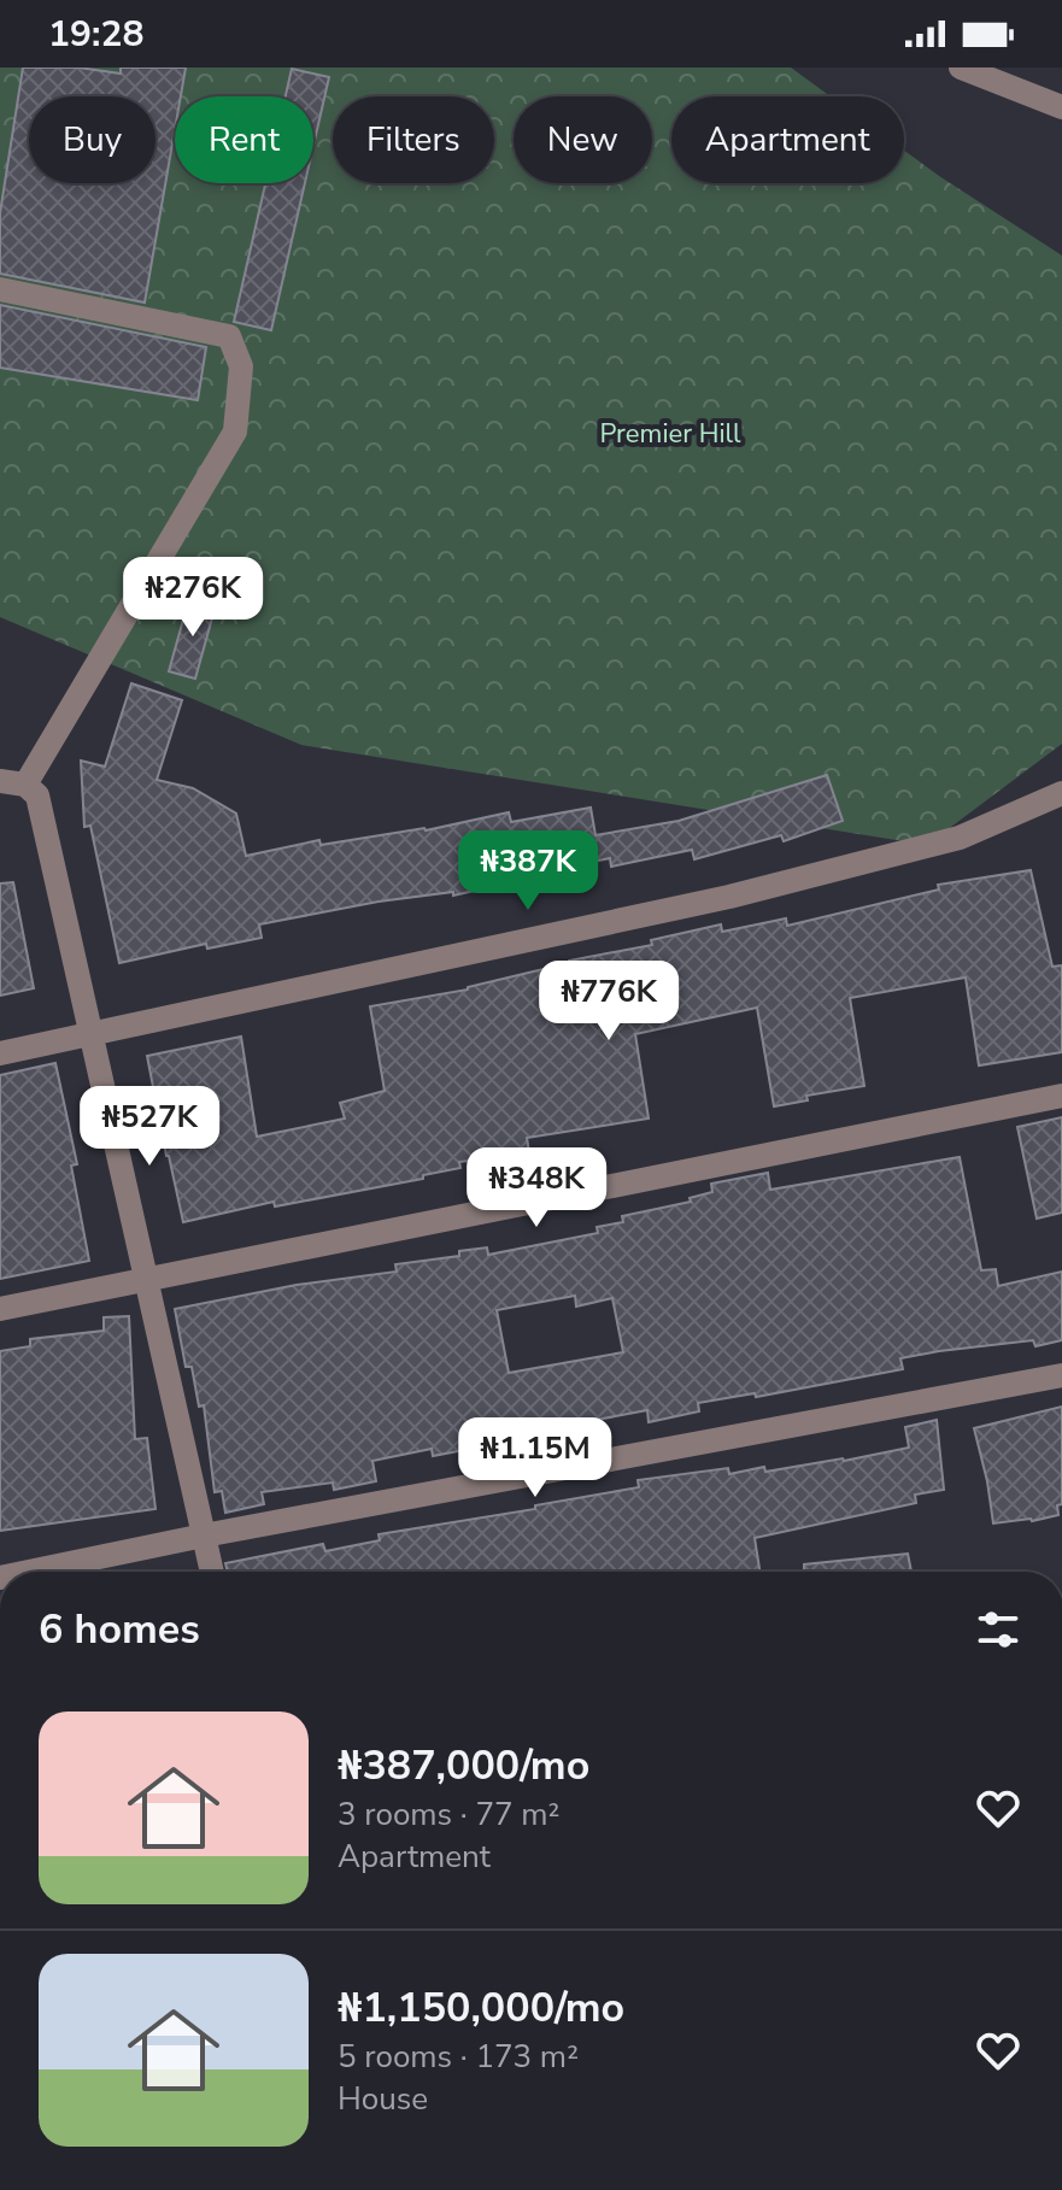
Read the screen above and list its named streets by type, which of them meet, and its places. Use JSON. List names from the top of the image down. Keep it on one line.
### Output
{"parks":["Premier Hill"],"page":{"status":"19:28","chip":["Buy","Rent","Filters","New","Apartment"],"price":["₦276K","₦387K","₦776K","₦527K","₦348K","₦1.15M"],"heading":"6 homes","list":[{"name":"₦387,000/mo","note":"3 rooms · 77 m² · Apartment"},{"name":"₦1,150,000/mo","note":"5 rooms · 173 m² · House"}]}}
